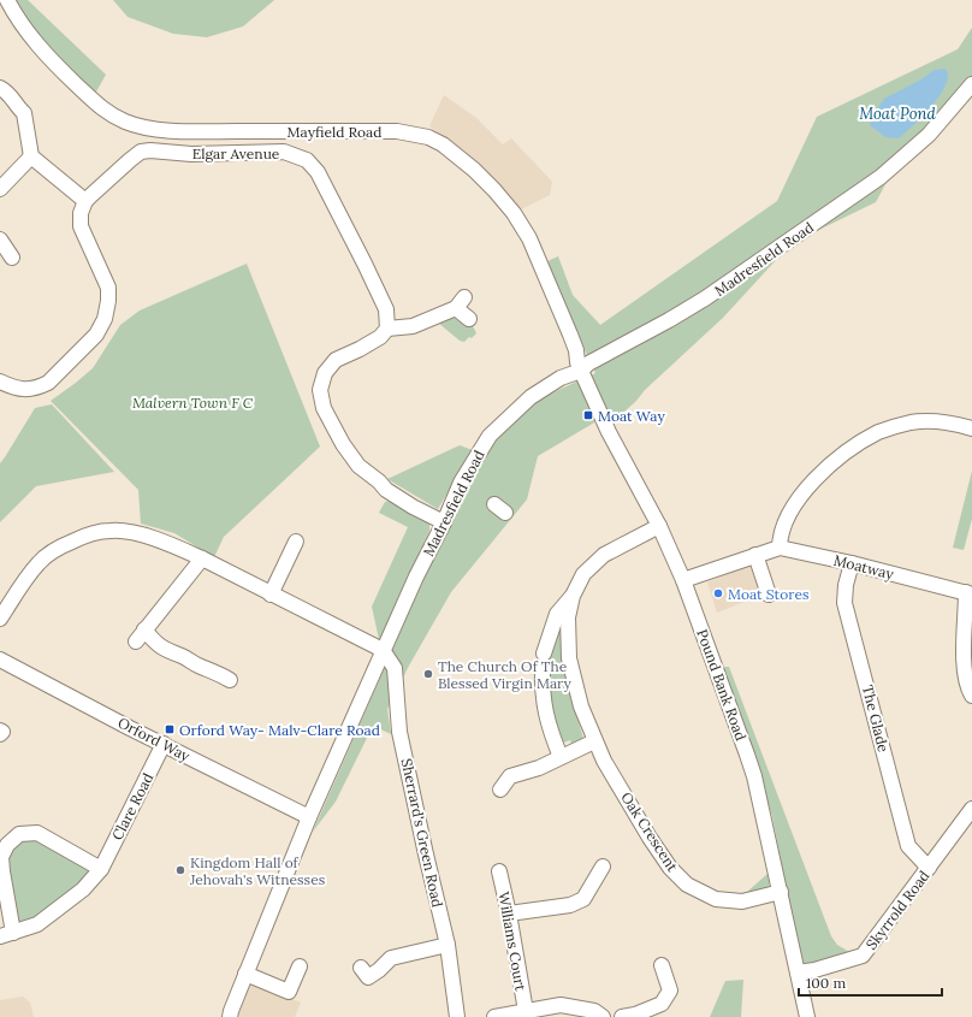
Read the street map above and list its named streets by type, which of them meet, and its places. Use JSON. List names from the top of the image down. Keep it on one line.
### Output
{"streets":{"street":["Mayfield Road","Elgar Avenue","Madresfield Road","Moatway","Pound Bank Road","The Glade","Orford Way","Clare Road","Oak Crescent","Sherrard's Green Road","Skyrrold Road","Williams Court"]},"crossings":[["Mayfield Road","Madresfield Road"],["Mayfield Road","Pound Bank Road"],["Madresfield Road","Pound Bank Road"],["Madresfield Road","Orford Way"],["Madresfield Road","Sherrard's Green Road"],["Moatway","Pound Bank Road"],["Moatway","The Glade"],["Pound Bank Road","Oak Crescent"],["Pound Bank Road","Skyrrold Road"],["The Glade","Skyrrold Road"],["Orford Way","Clare Road"]],"water":["Moat Pond"],"parks":["Malvern Town F C"],"places":{"transit":["Moat Way","Orford Way- Malv-Clare Road"],"other":["Moat Stores","The Church Of The Blessed Virgin Mary","Kingdom Hall of Jehovah's Witnesses"]},"scale_bar":"100 m"}
